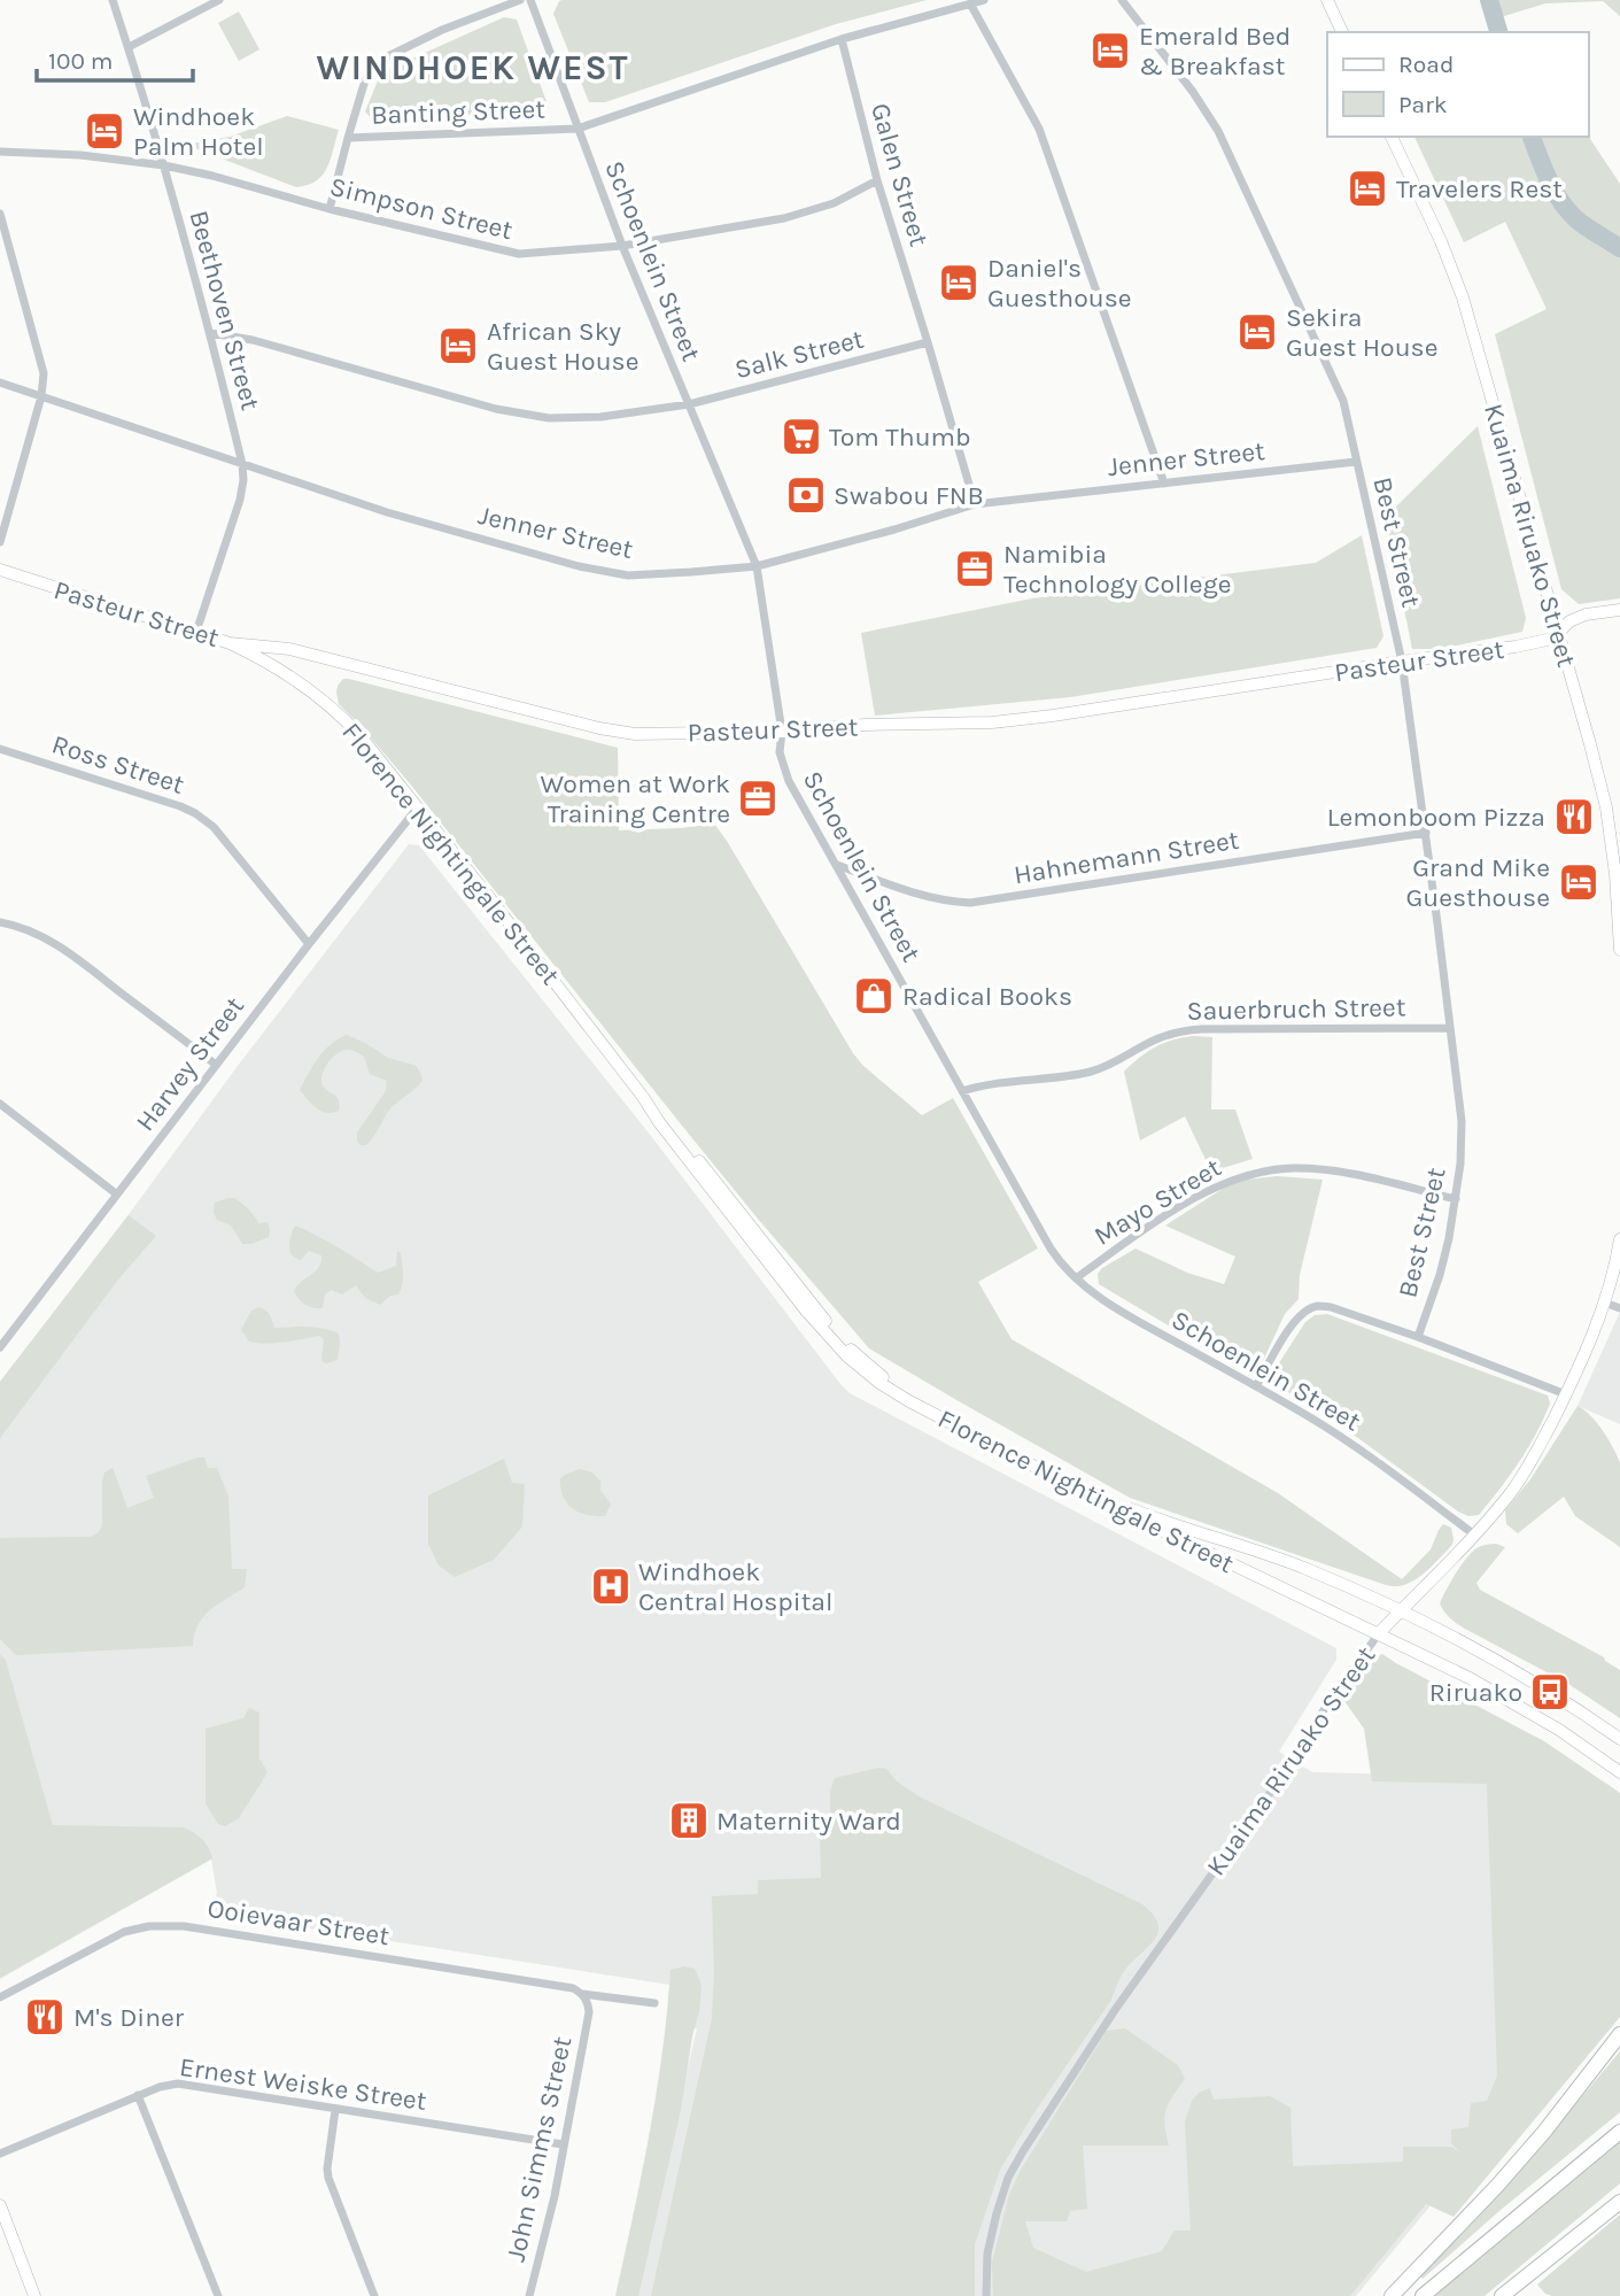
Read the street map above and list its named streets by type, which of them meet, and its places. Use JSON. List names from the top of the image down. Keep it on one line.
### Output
{"streets":{"main road":["Kuaima Riruako Street","Pasteur Street","Florence Nightingale Street"],"street":["Banting Street","Galen Street","Simpson Street","Schoenlein Street","Beethoven Street","Salk Street","Jenner Street","Best Street","Ross Street","Hahnemann Street","Sauerbruch Street","Harvey Street","Mayo Street","Ooievaar Street","Ernest Weiske Street","John Simms Street"]},"crossings":[["Banting Street","Galen Street"],["Banting Street","Schoenlein Street"],["Galen Street","Simpson Street"],["Galen Street","Salk Street"],["Galen Street","Jenner Street"],["Simpson Street","Schoenlein Street"],["Simpson Street","Beethoven Street"],["Schoenlein Street","Salk Street"],["Schoenlein Street","Jenner Street"],["Schoenlein Street","Kuaima Riruako Street"],["Schoenlein Street","Pasteur Street"],["Schoenlein Street","Hahnemann Street"],["Schoenlein Street","Sauerbruch Street"],["Schoenlein Street","Mayo Street"],["Beethoven Street","Salk Street"],["Beethoven Street","Jenner Street"],["Beethoven Street","Pasteur Street"],["Jenner Street","Best Street"],["Kuaima Riruako Street","Pasteur Street"],["Kuaima Riruako Street","Florence Nightingale Street"],["Best Street","Pasteur Street"],["Best Street","Hahnemann Street"],["Best Street","Sauerbruch Street"],["Best Street","Mayo Street"],["Pasteur Street","Florence Nightingale Street"],["Ross Street","Harvey Street"],["Florence Nightingale Street","Harvey Street"],["Ooievaar Street","John Simms Street"],["Ernest Weiske Street","John Simms Street"]],"districts":["WINDHOEK WEST"],"places":{"hotel":["Emerald Bed & Breakfast","Windhoek Palm Hotel","Travelers Rest","Daniel's Guesthouse","Sekira Guest House","African Sky Guest House","Grand Mike Guesthouse"],"supermarket":["Tom Thumb"],"bank":["Swabou FNB"],"office":["Namibia Technology College","Women at Work Training Centre"],"restaurant":["Lemonboom Pizza","M's Diner"],"shop":["Radical Books"],"hospital":["Windhoek Central Hospital"],"bus stop":["Riruako"],"building":["Maternity Ward"]},"legend":["Road","Park"],"scale_bar":"100 m"}
